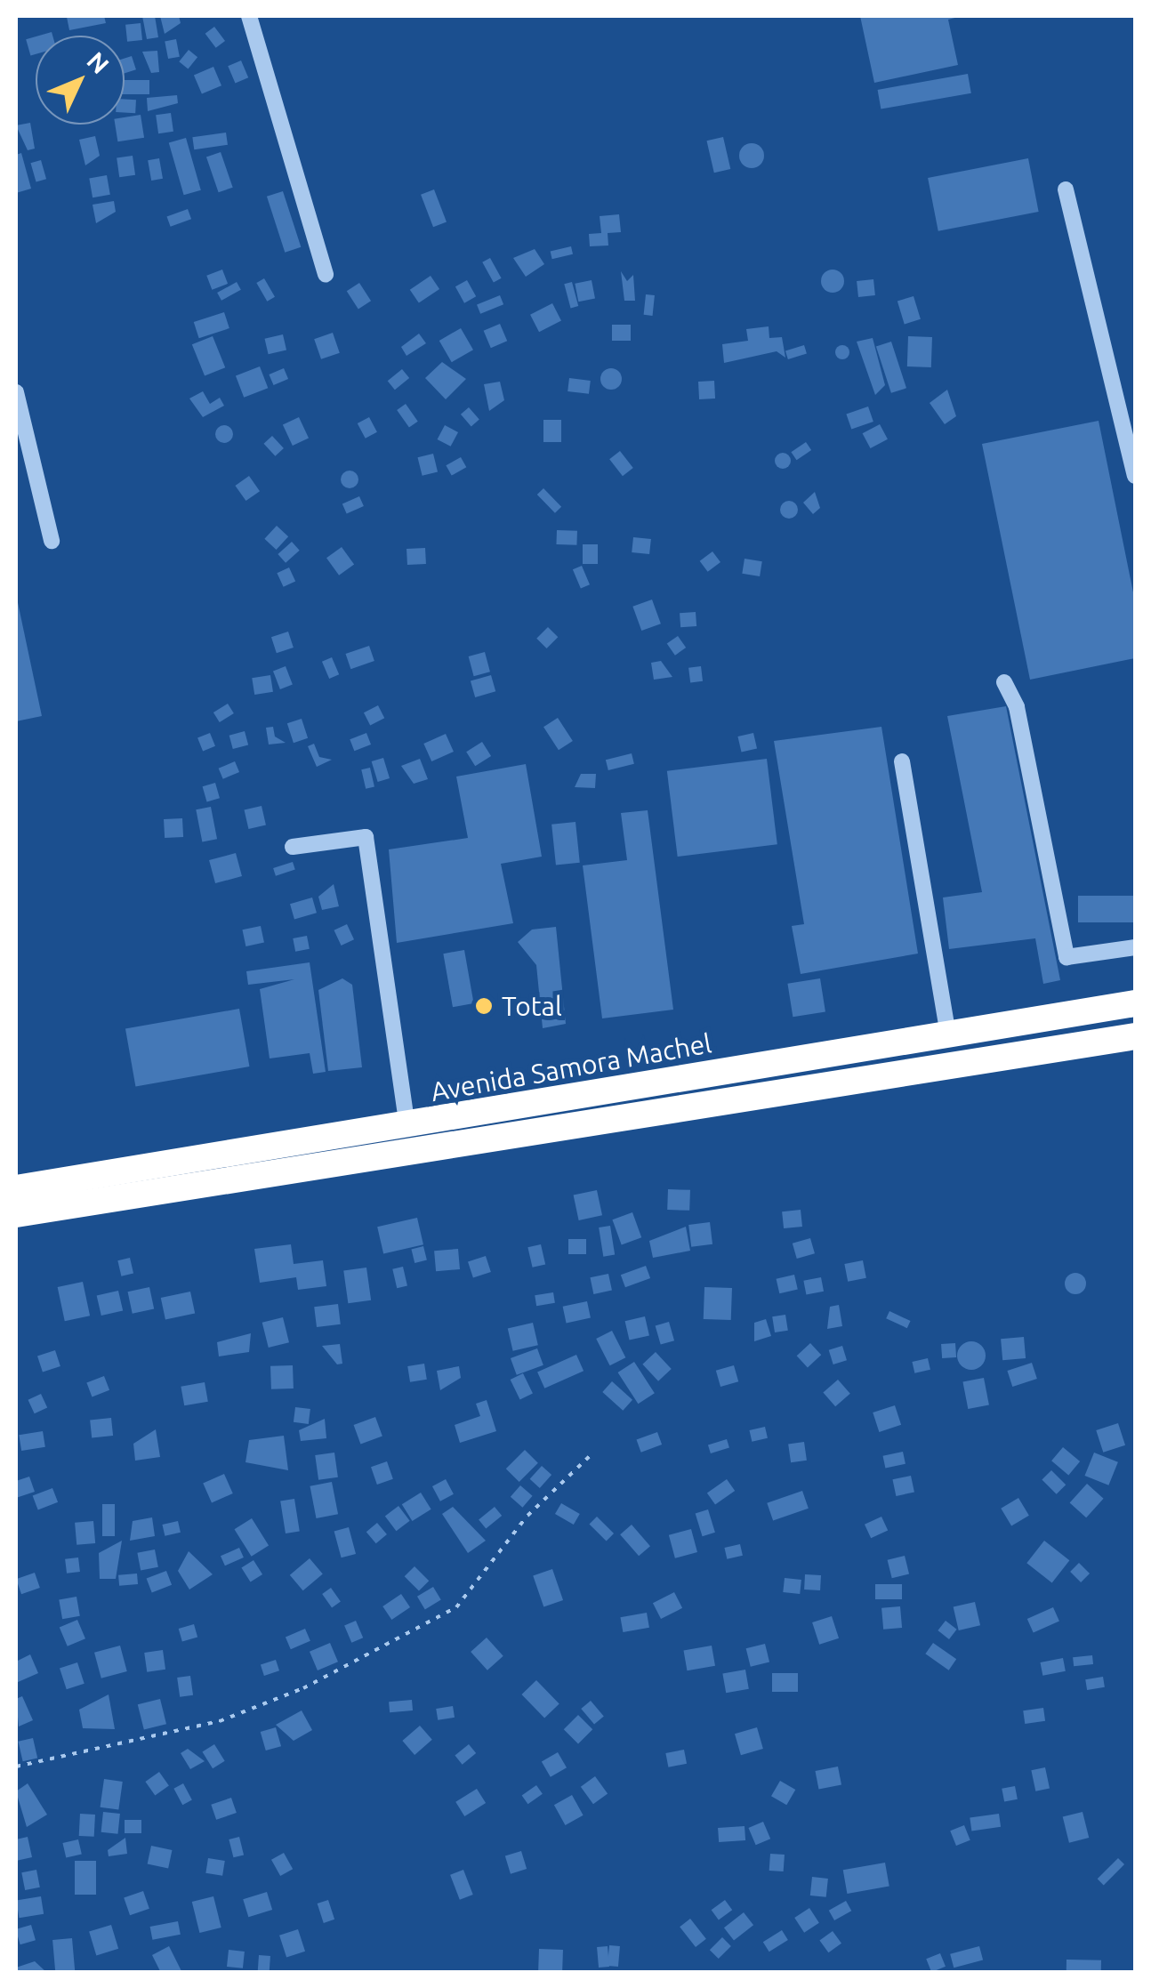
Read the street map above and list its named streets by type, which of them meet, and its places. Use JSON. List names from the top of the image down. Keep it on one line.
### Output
{"streets":{"highway":["Avenida Samora Machel"]},"places":["Total"],"north":"top right"}
